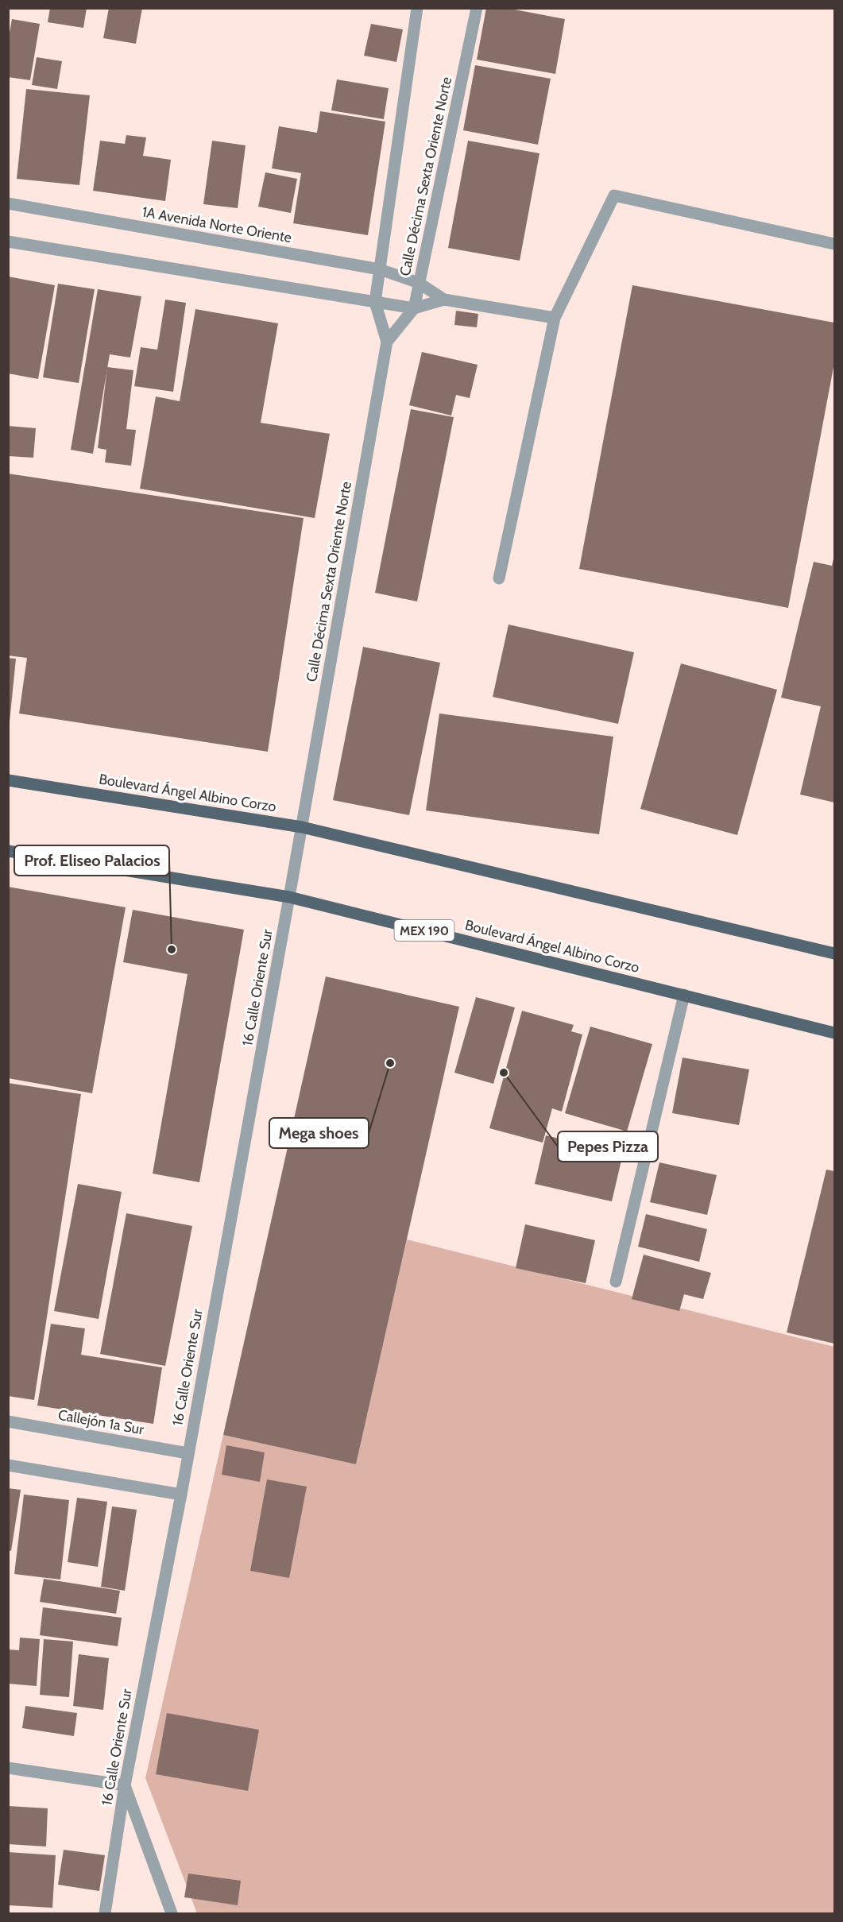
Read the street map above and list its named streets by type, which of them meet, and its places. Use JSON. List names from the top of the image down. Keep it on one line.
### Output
{"streets":{"main road":["Boulevard Ángel Albino Corzo","MEX 190"],"street":["Calle Décima Sexta Oriente Norte","1A Avenida Norte Oriente","16 Calle Oriente Sur","Callejón 1a Sur"]},"crossings":[["Calle Décima Sexta Oriente Norte","1A Avenida Norte Oriente"],["Calle Décima Sexta Oriente Norte","Boulevard Ángel Albino Corzo"],["Calle Décima Sexta Oriente Norte","16 Calle Oriente Sur"],["Boulevard Ángel Albino Corzo","16 Calle Oriente Sur"],["16 Calle Oriente Sur","Callejón 1a Sur"]],"places":["Prof. Eliseo Palacios","Mega shoes","Pepes Pizza"]}
